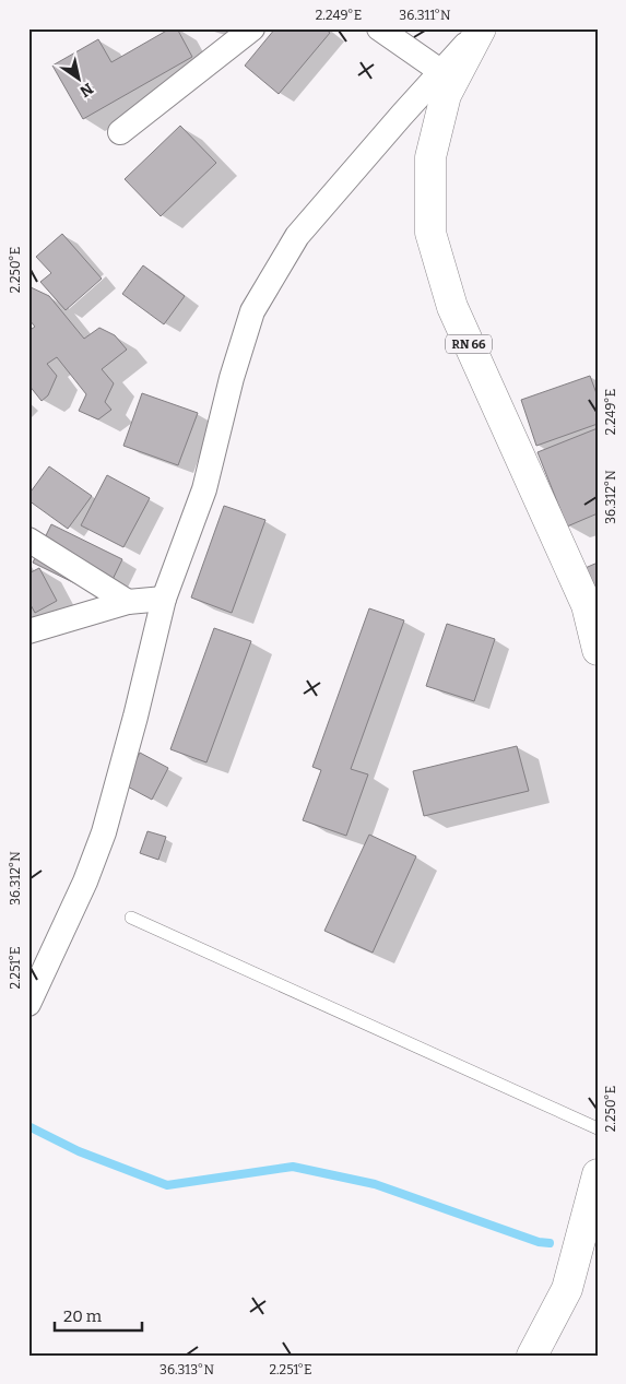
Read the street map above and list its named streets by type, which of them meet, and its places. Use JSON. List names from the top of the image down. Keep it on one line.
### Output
{"streets":{"main road":["RN 66"]},"scale_bar":"20 m","north":"bottom right","coordinates":["2.249°E","36.311°N","2.250°E","36.312°N","2.251°E","36.313°N"]}
